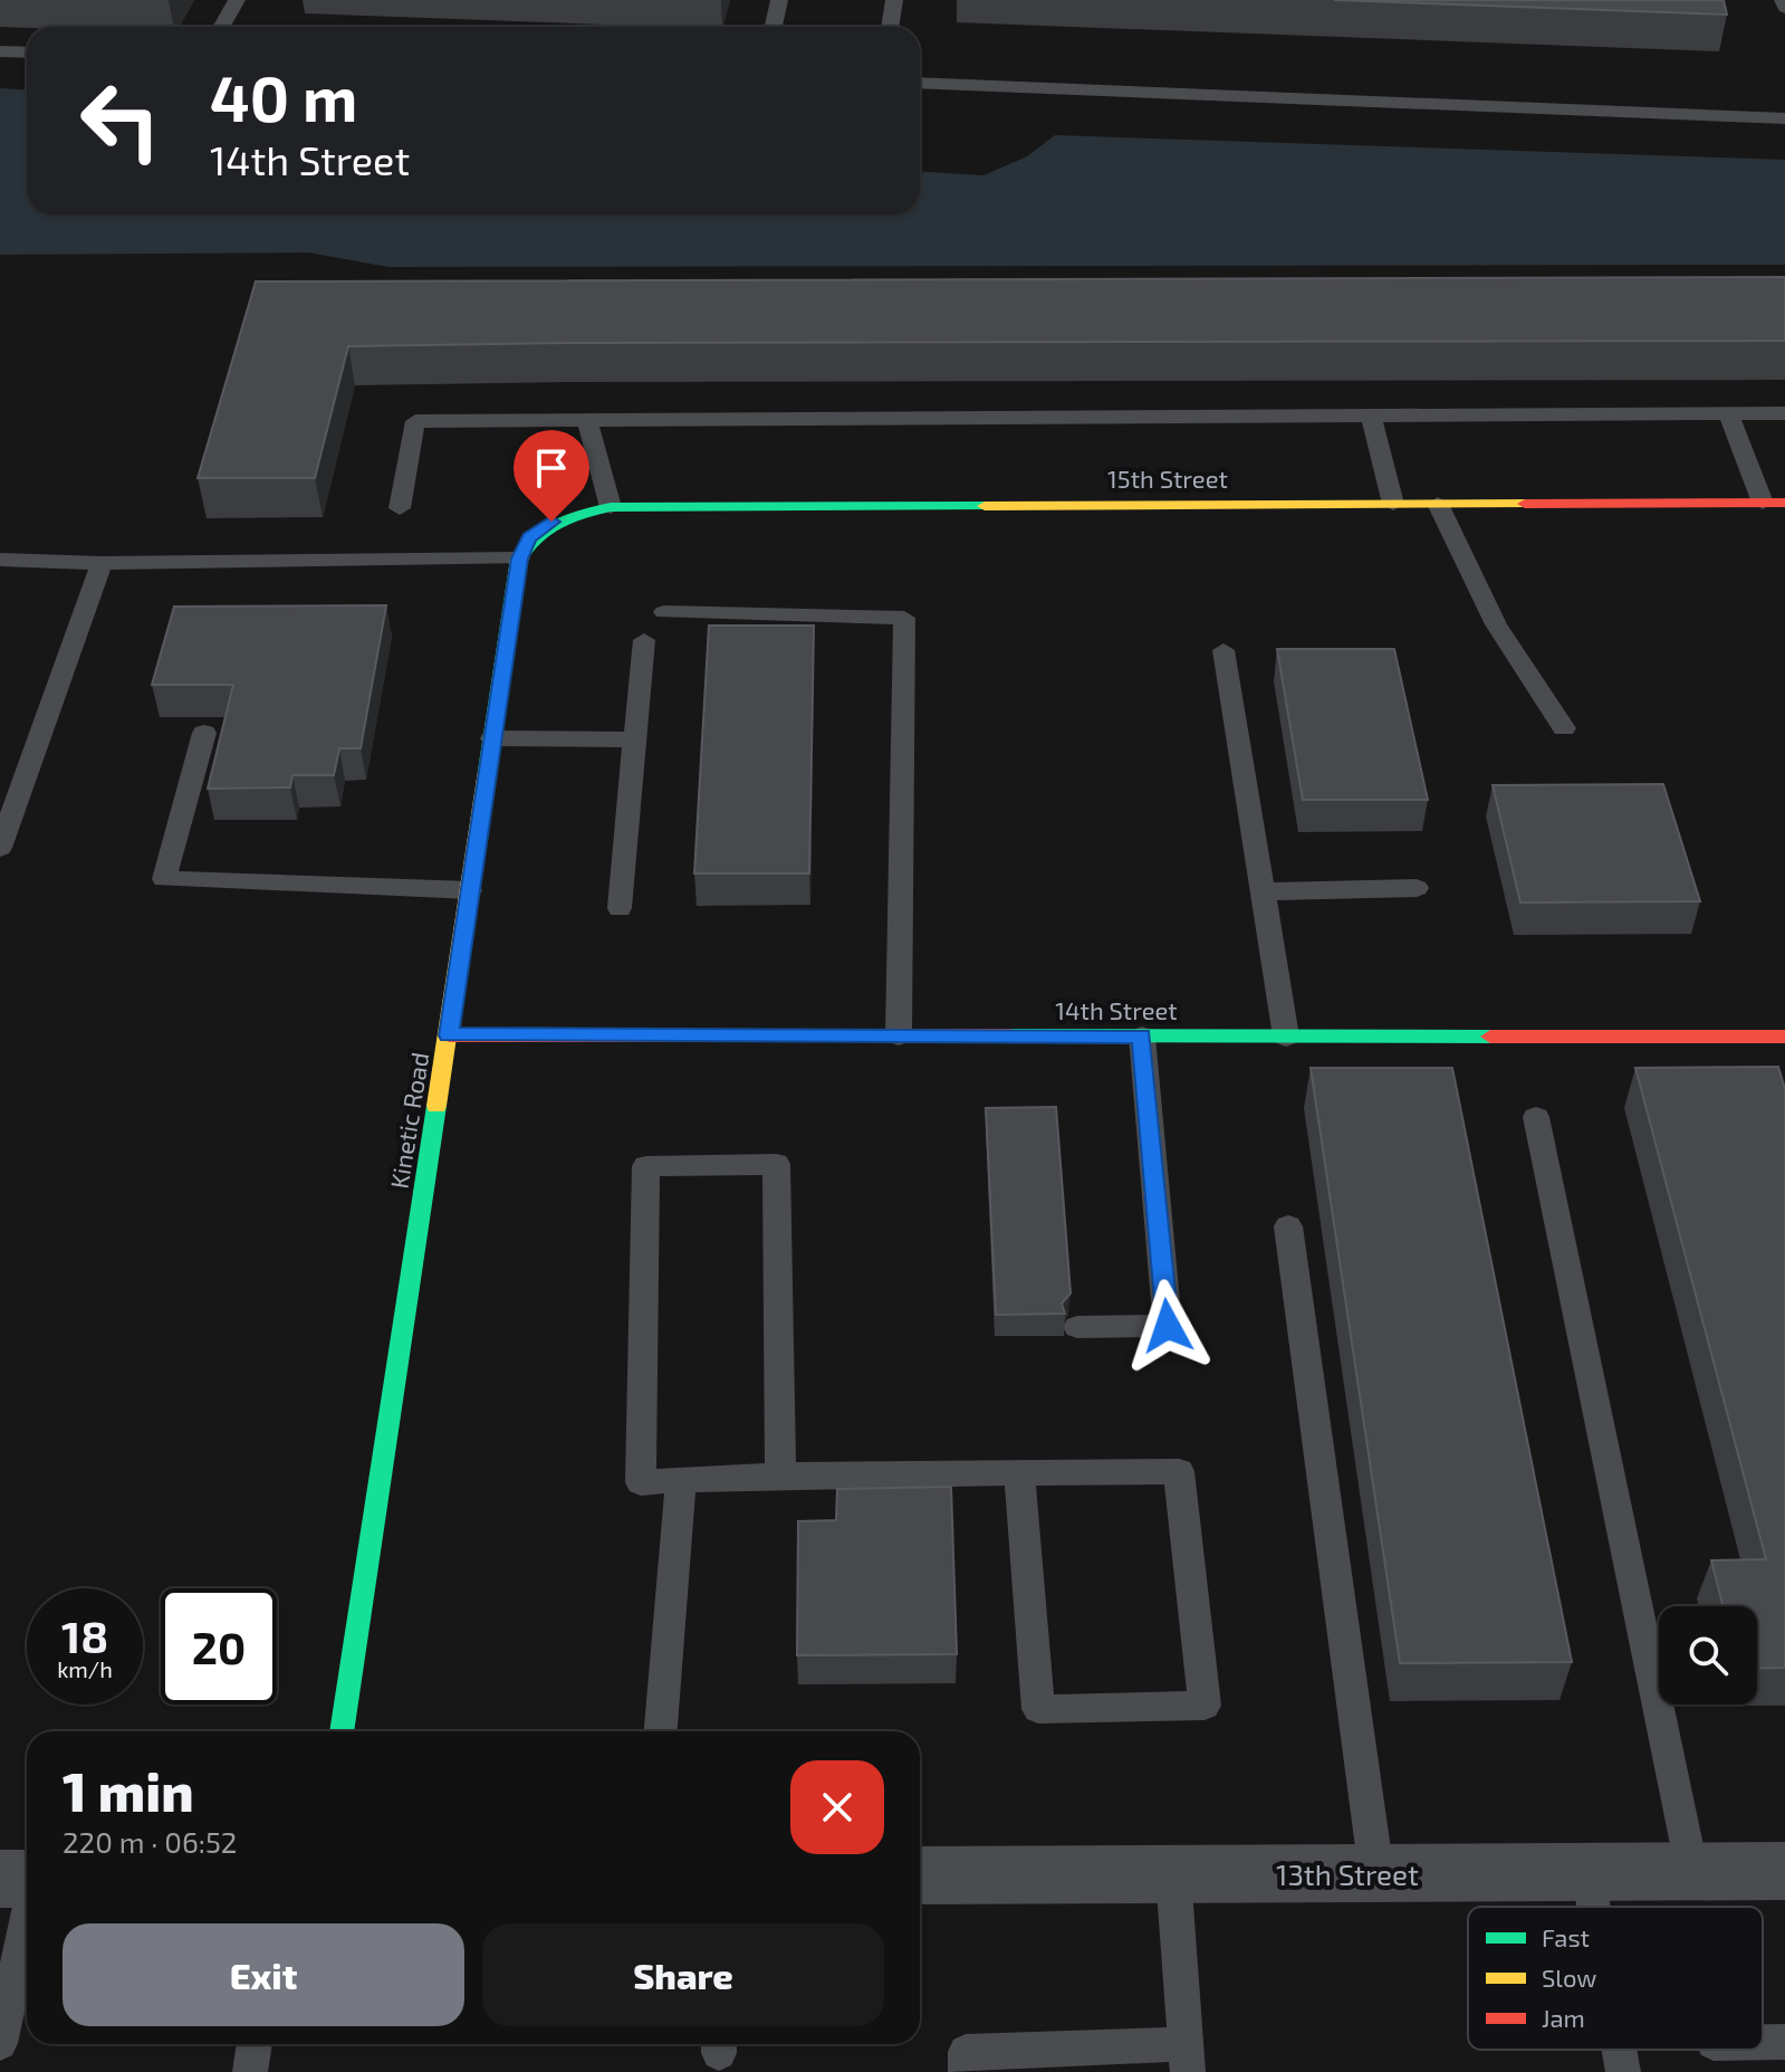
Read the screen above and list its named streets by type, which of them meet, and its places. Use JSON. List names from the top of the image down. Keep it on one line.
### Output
{"streets":{"street":["15th Street","14th Street","Kinetic Road","13th Street"]},"crossings":[["15th Street","Kinetic Road"],["14th Street","Kinetic Road"]],"legend":["Fast","Slow","Jam"],"page":{"turn":["40 m","14th Street"],"speed":"18 km/h","limit":"20","heading":["1 min","220 m · 06:52"],"buttons":["Exit","Share"]}}
